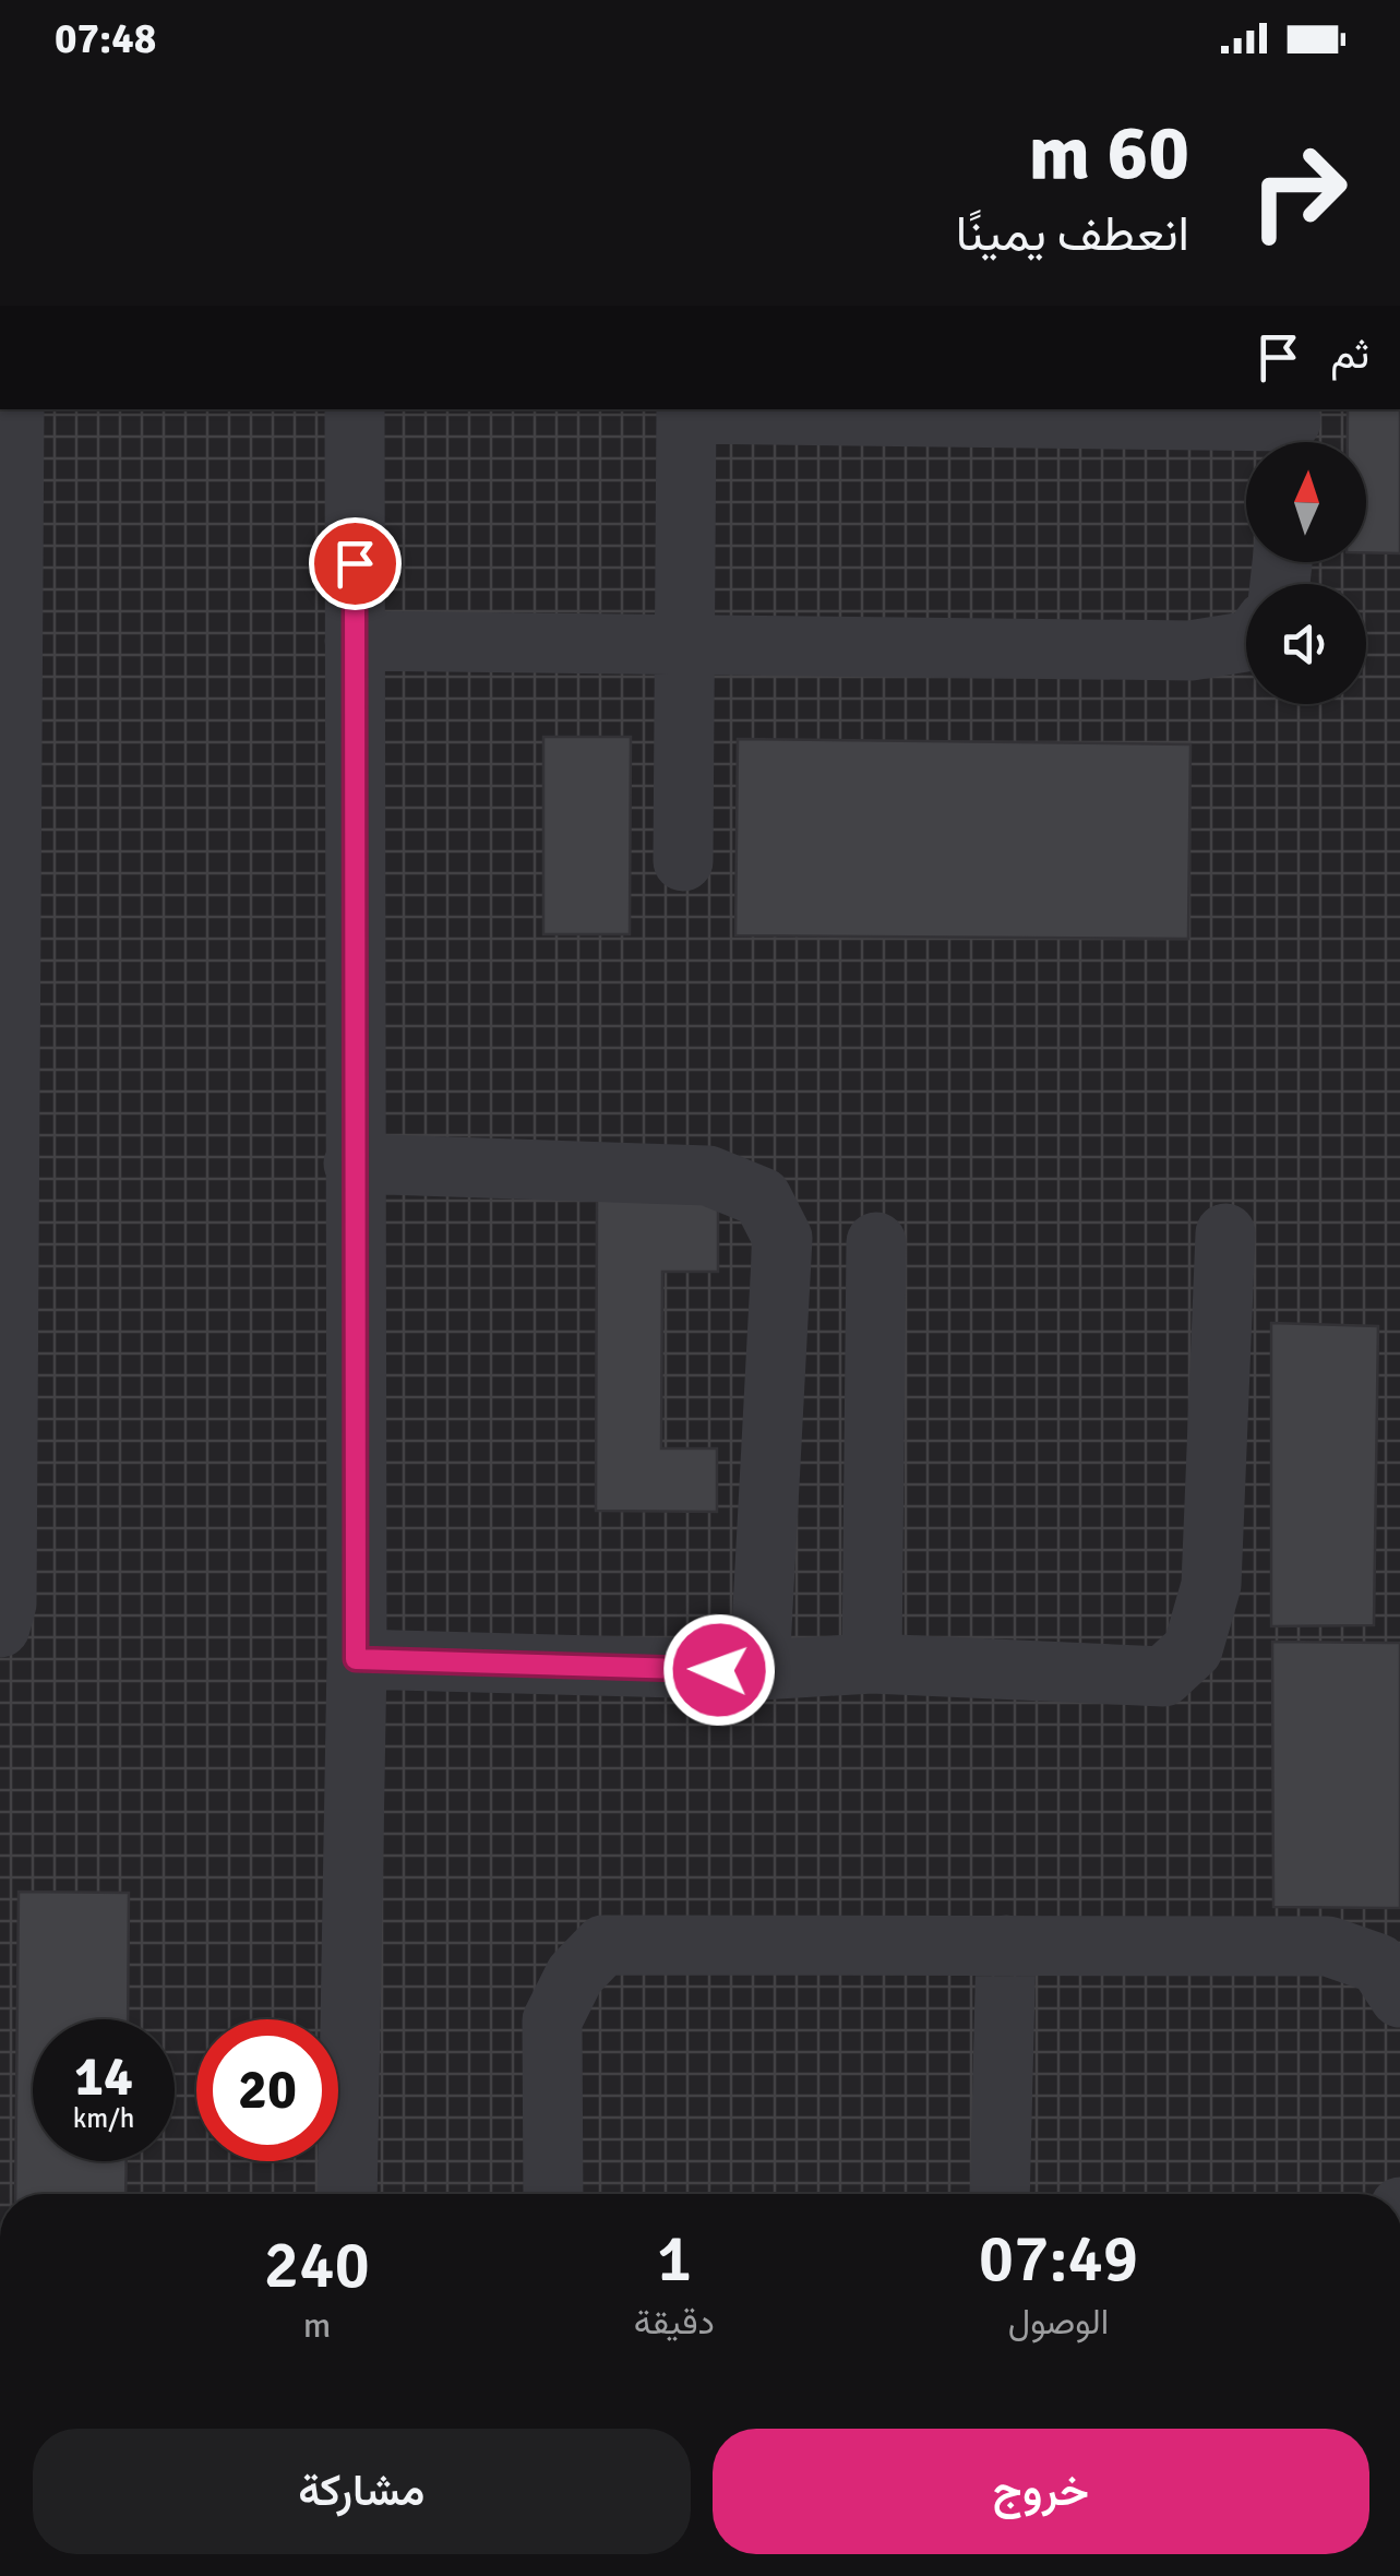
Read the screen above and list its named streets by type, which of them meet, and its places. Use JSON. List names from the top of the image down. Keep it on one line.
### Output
{"north":"top","page":{"status":"07:48","turn":["60 m","انعطف يمينًا"],"then":"ثم","speed":"14 km/h","limit":"20","eta":["07:49","الوصول","1","دقيقة","240","m"],"buttons":["خروج","مشاركة"]}}
